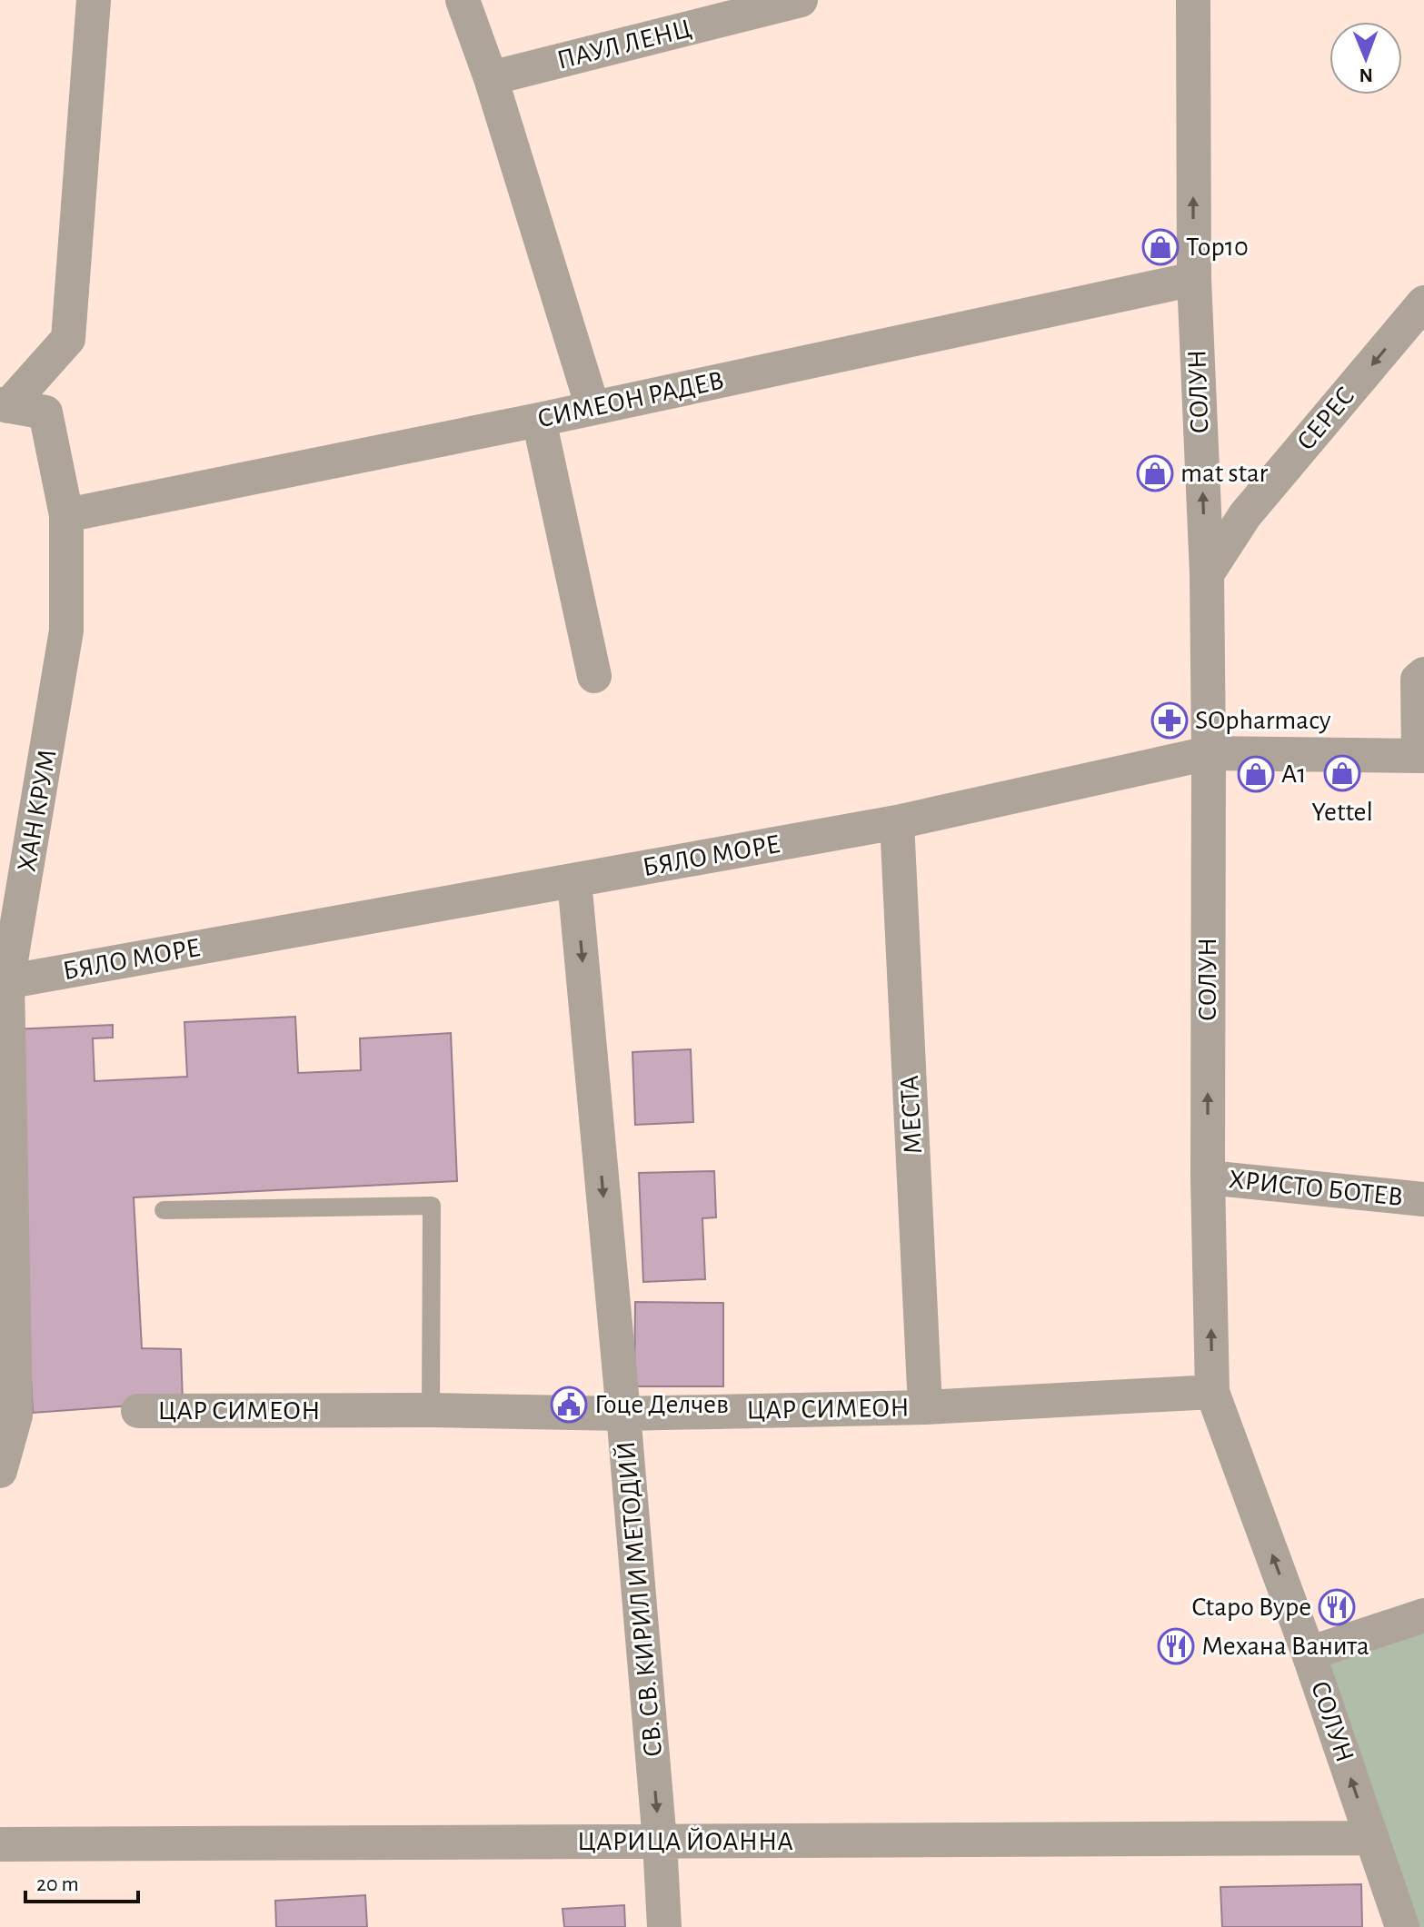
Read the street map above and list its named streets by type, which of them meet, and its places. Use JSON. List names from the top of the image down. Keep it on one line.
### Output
{"streets":{"street":["ПАУЛ ЛЕНЦ","СОЛУН","СИМЕОН РАДЕВ","СЕРЕС","ХАН КРУМ","БЯЛО МОРЕ","МЕСТА","ХРИСТО БОТЕВ","ЦАР СИМЕОН","СВ. СВ. КИРИЛ И МЕТОДИЙ","ЦАРИЦА ЙОАННА"]},"crossings":[["СОЛУН","СИМЕОН РАДЕВ"],["СОЛУН","СЕРЕС"],["СОЛУН","БЯЛО МОРЕ"],["СОЛУН","ХРИСТО БОТЕВ"],["СОЛУН","ЦАР СИМЕОН"],["СОЛУН","ЦАРИЦА ЙОАННА"],["СИМЕОН РАДЕВ","ХАН КРУМ"],["ХАН КРУМ","БЯЛО МОРЕ"],["БЯЛО МОРЕ","МЕСТА"],["БЯЛО МОРЕ","СВ. СВ. КИРИЛ И МЕТОДИЙ"],["МЕСТА","ЦАР СИМЕОН"],["ЦАР СИМЕОН","СВ. СВ. КИРИЛ И МЕТОДИЙ"],["СВ. СВ. КИРИЛ И МЕТОДИЙ","ЦАРИЦА ЙОАННА"]],"one_way":["СОЛУН","СЕРЕС","СВ. СВ. КИРИЛ И МЕТОДИЙ"],"places":{"shop":["Top10","mat star","Yettel","A1"],"pharmacy":["SOpharmacy"],"public building":["Гоце Делчев"],"restaurant":["Ctapo Bype","Механа Ванита"]},"scale_bar":"20 m","north":"bottom"}
